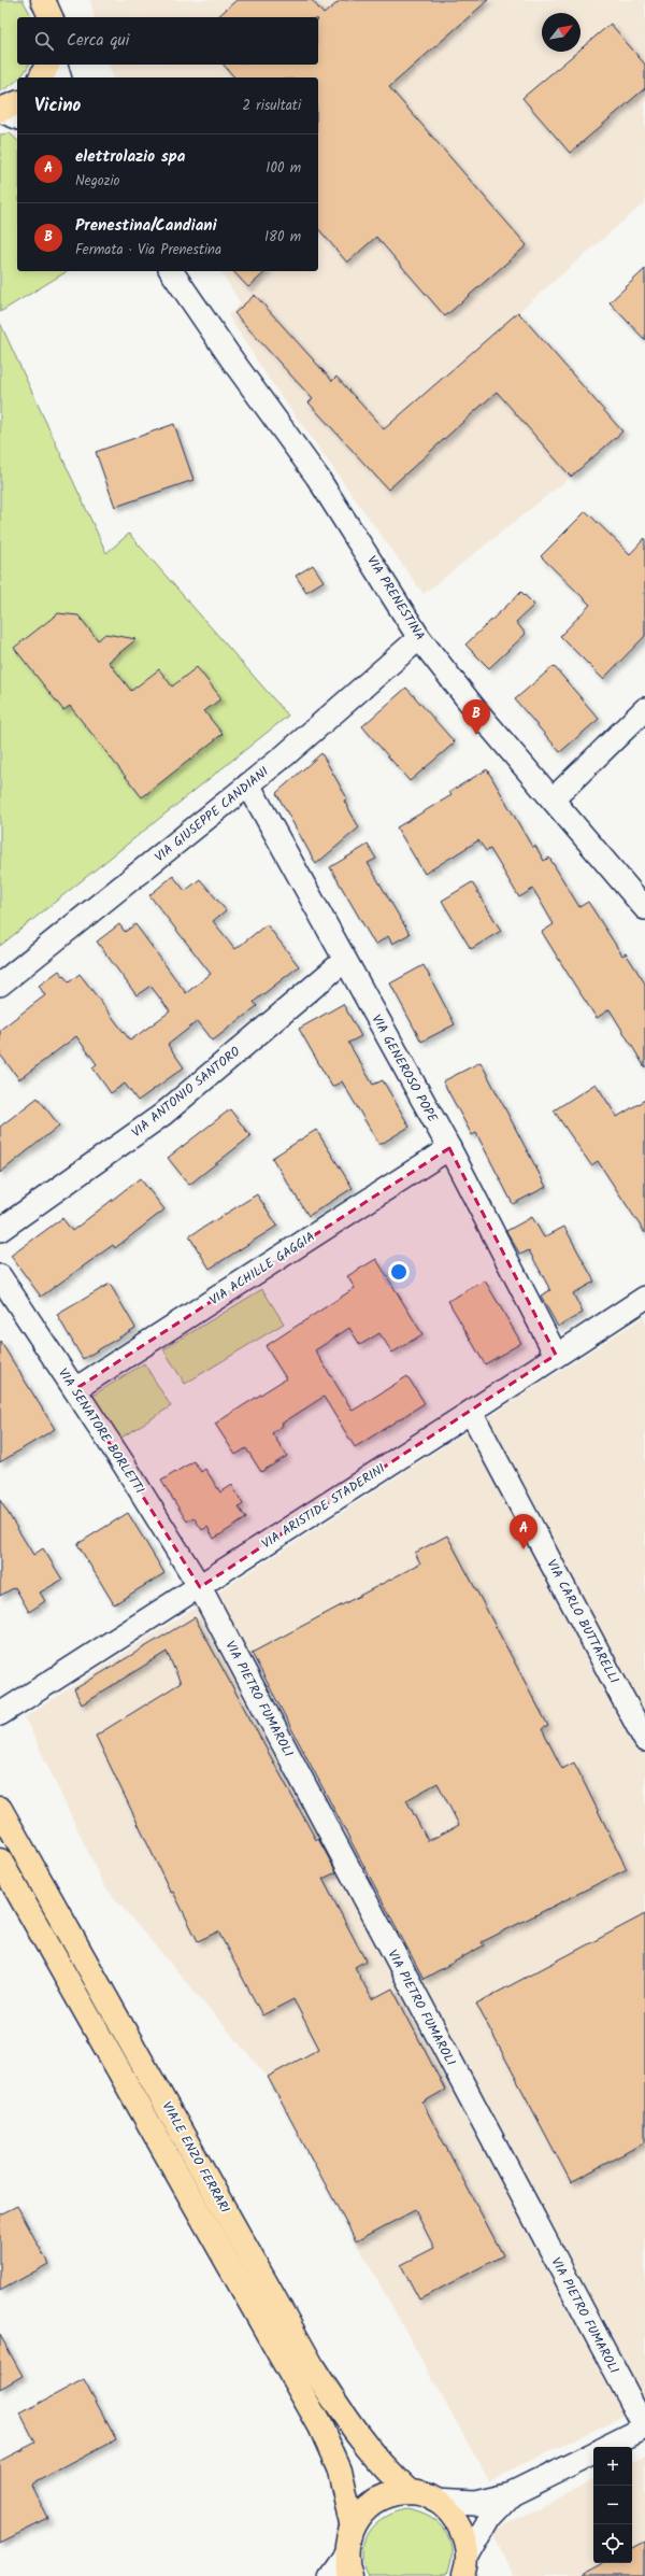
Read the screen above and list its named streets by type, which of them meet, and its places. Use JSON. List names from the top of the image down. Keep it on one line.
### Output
{"streets":{"main road":["VIALE ENZO FERRARI"],"street":["VIA PRENESTINA","VIA GIUSEPPE CANDIANI","VIA GENEROSO POPE","VIA ANTONIO SANTORO","VIA ACHILLE GAGGIA","VIA SENATORE BORLETTI","VIA ARISTIDE STADERINI","VIA CARLO BUTTARELLI","VIA PIETRO FUMAROLI"]},"crossings":[["VIA PRENESTINA","VIA GIUSEPPE CANDIANI"],["VIA GIUSEPPE CANDIANI","VIA GENEROSO POPE"],["VIA GENEROSO POPE","VIA ANTONIO SANTORO"],["VIA GENEROSO POPE","VIA ACHILLE GAGGIA"],["VIA GENEROSO POPE","VIA ARISTIDE STADERINI"],["VIA ACHILLE GAGGIA","VIA SENATORE BORLETTI"],["VIA SENATORE BORLETTI","VIA ARISTIDE STADERINI"],["VIA SENATORE BORLETTI","VIA PIETRO FUMAROLI"],["VIA ARISTIDE STADERINI","VIA CARLO BUTTARELLI"],["VIA ARISTIDE STADERINI","VIA PIETRO FUMAROLI"]],"north":"top right","page":{"search":"Cerca qui","heading":["Vicino","2 risultati"],"list":[{"mark":"A","name":"elettrolazio spa","note":"Negozio","value":"100 m"},{"mark":"B","name":"Prenestina/Candiani","note":"Fermata · Via Prenestina","value":"180 m"}],"pins":["B","A"],"map_buttons":["+","−"]}}
